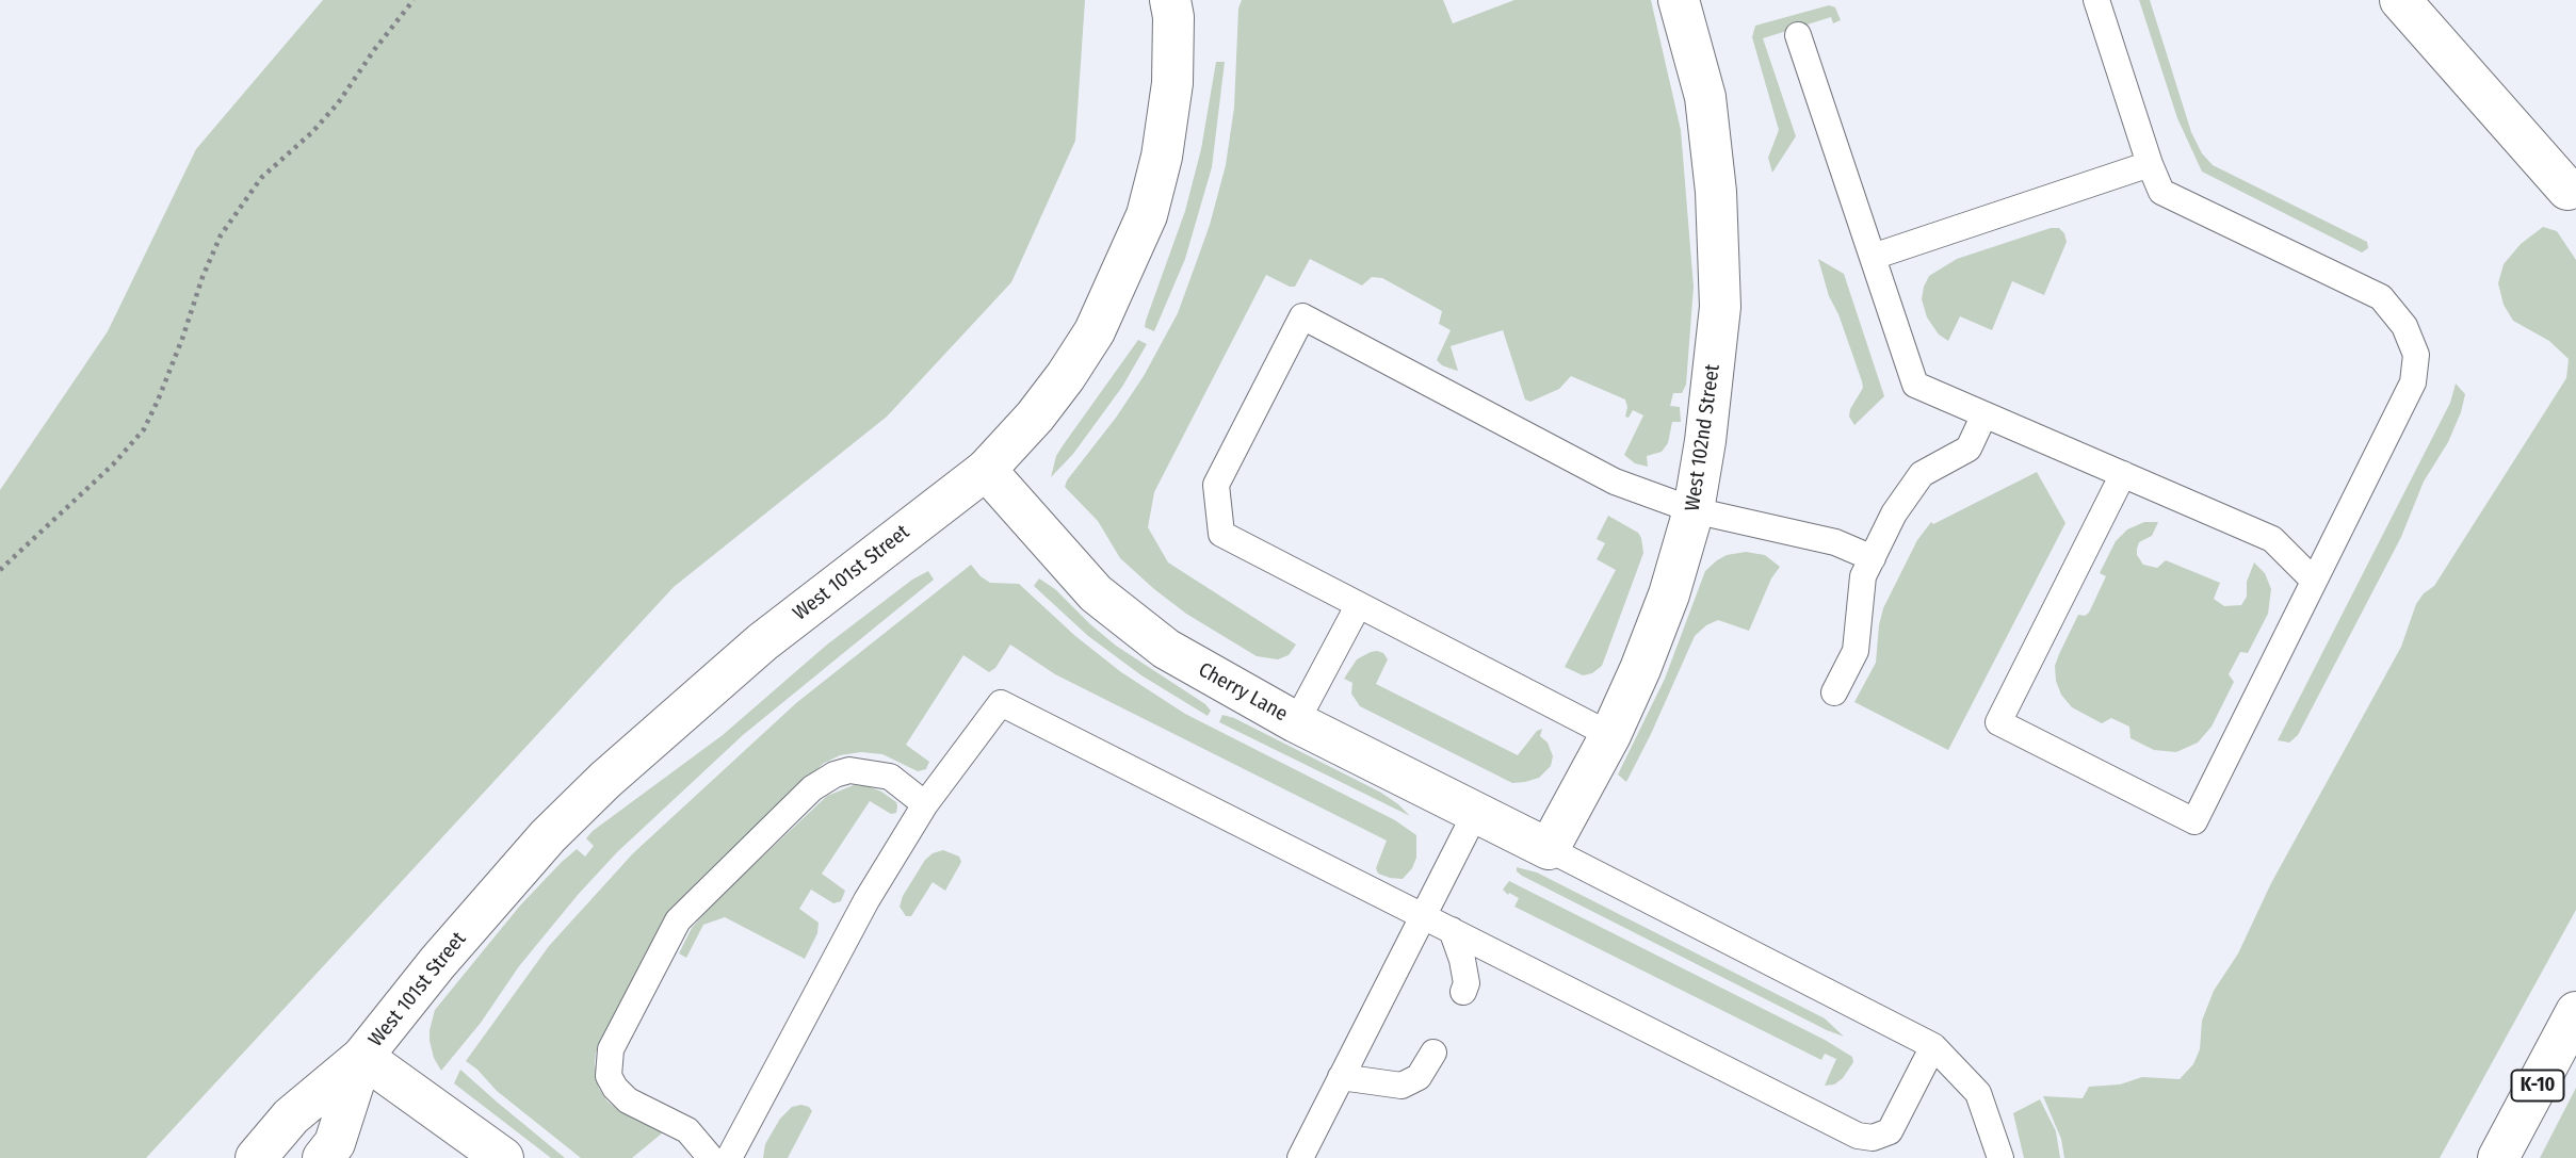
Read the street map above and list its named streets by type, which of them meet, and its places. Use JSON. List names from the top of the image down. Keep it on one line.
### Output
{"streets":{"main road":["West 102nd Street","West 101st Street","Cherry Lane","K-10"]},"crossings":[["West 102nd Street","Cherry Lane"],["West 101st Street","Cherry Lane"]]}
